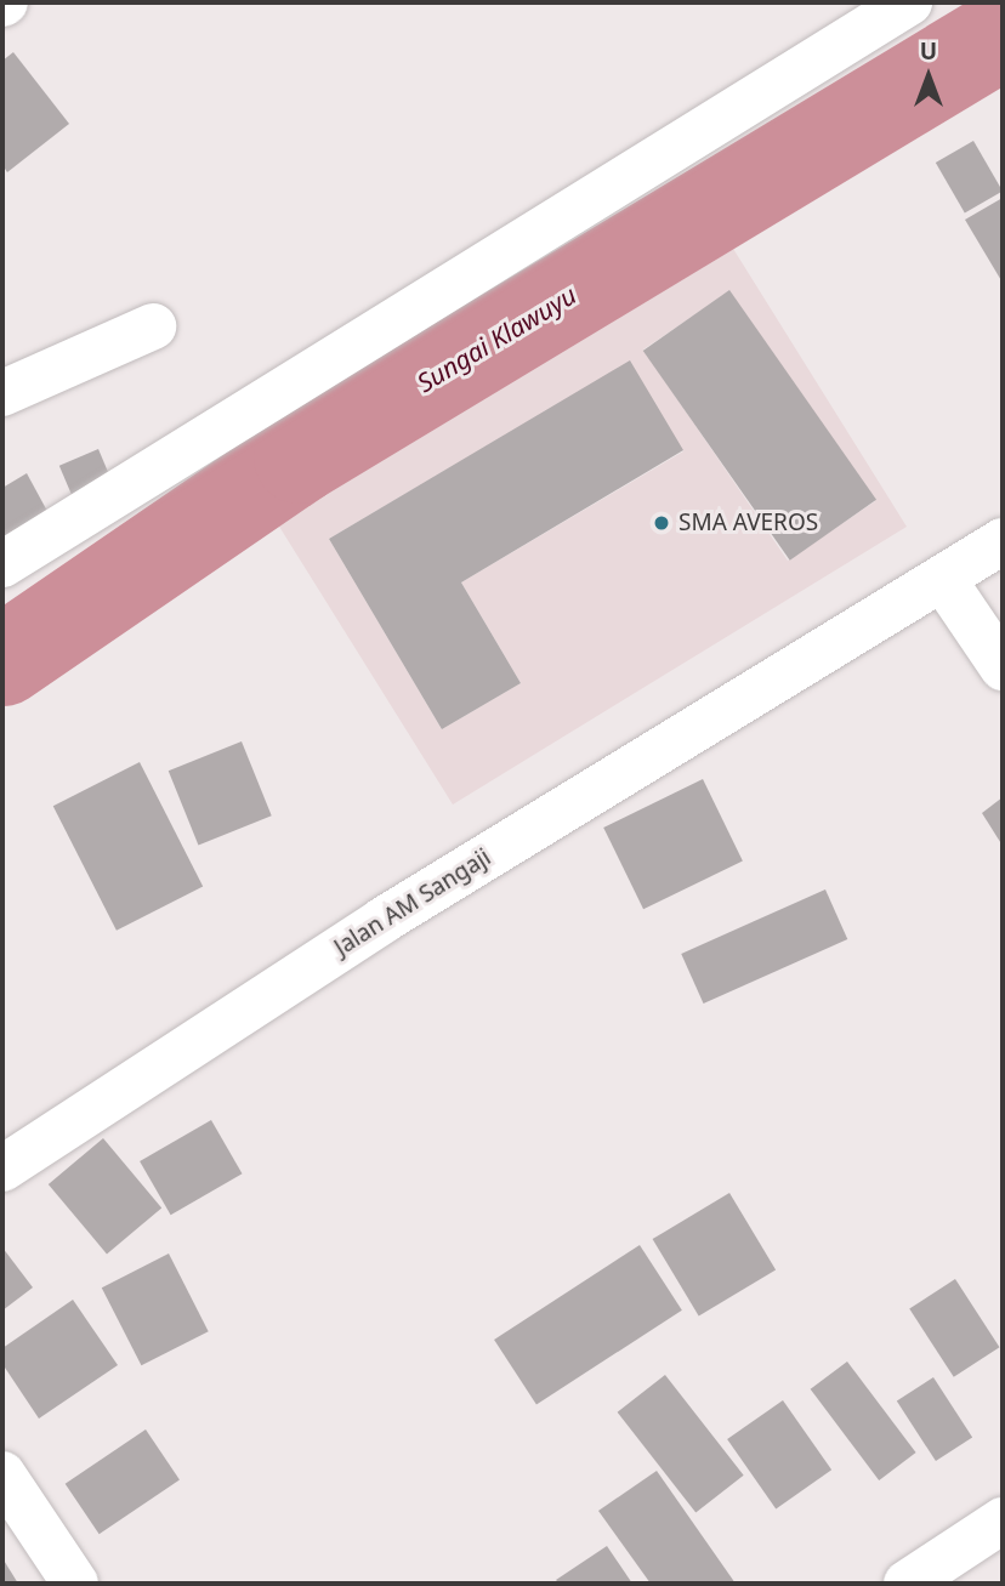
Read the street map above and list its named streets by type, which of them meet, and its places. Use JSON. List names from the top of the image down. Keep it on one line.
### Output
{"streets":{"street":["Jalan AM Sangaji"]},"water":["Sungai Klawuyu"],"places":["SMA AVEROS"],"north":"top"}
